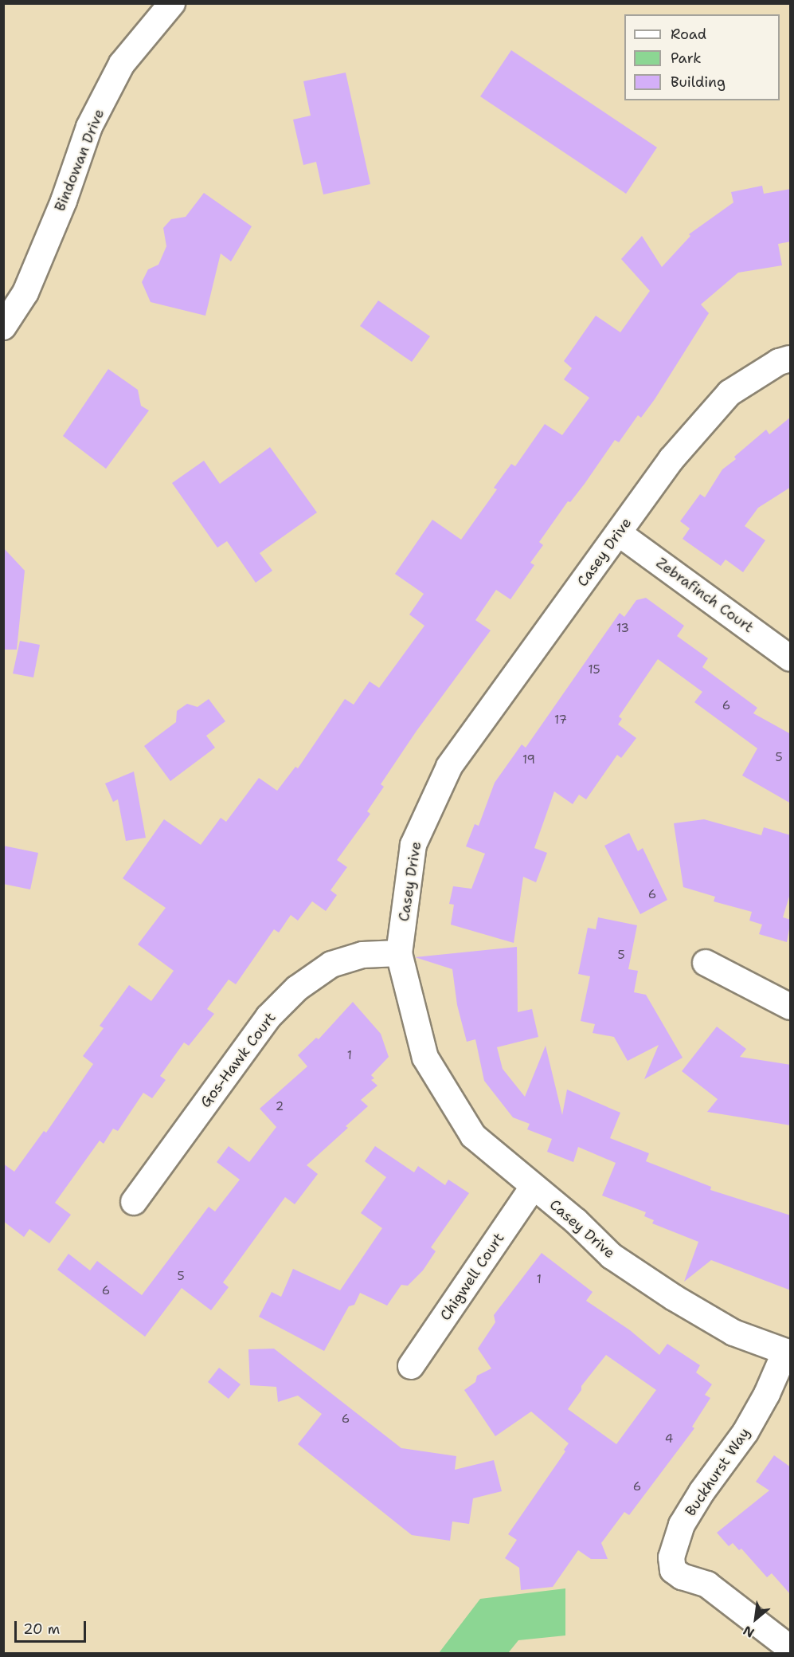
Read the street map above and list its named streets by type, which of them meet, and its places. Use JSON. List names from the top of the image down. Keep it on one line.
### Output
{"streets":{"street":["Bindowan Drive","Casey Drive","Zebrafinch Court","Gos-Hawk Court","Chigwell Court","Buckhurst Way"]},"crossings":[["Casey Drive","Zebrafinch Court"],["Casey Drive","Gos-Hawk Court"],["Casey Drive","Chigwell Court"],["Casey Drive","Buckhurst Way"]],"house_numbers":["13","15","6","17","5","19","6","5","1","2","5","1","6","6","4","6"],"legend":["Road","Park","Building"],"scale_bar":"20 m","north":"bottom left"}
